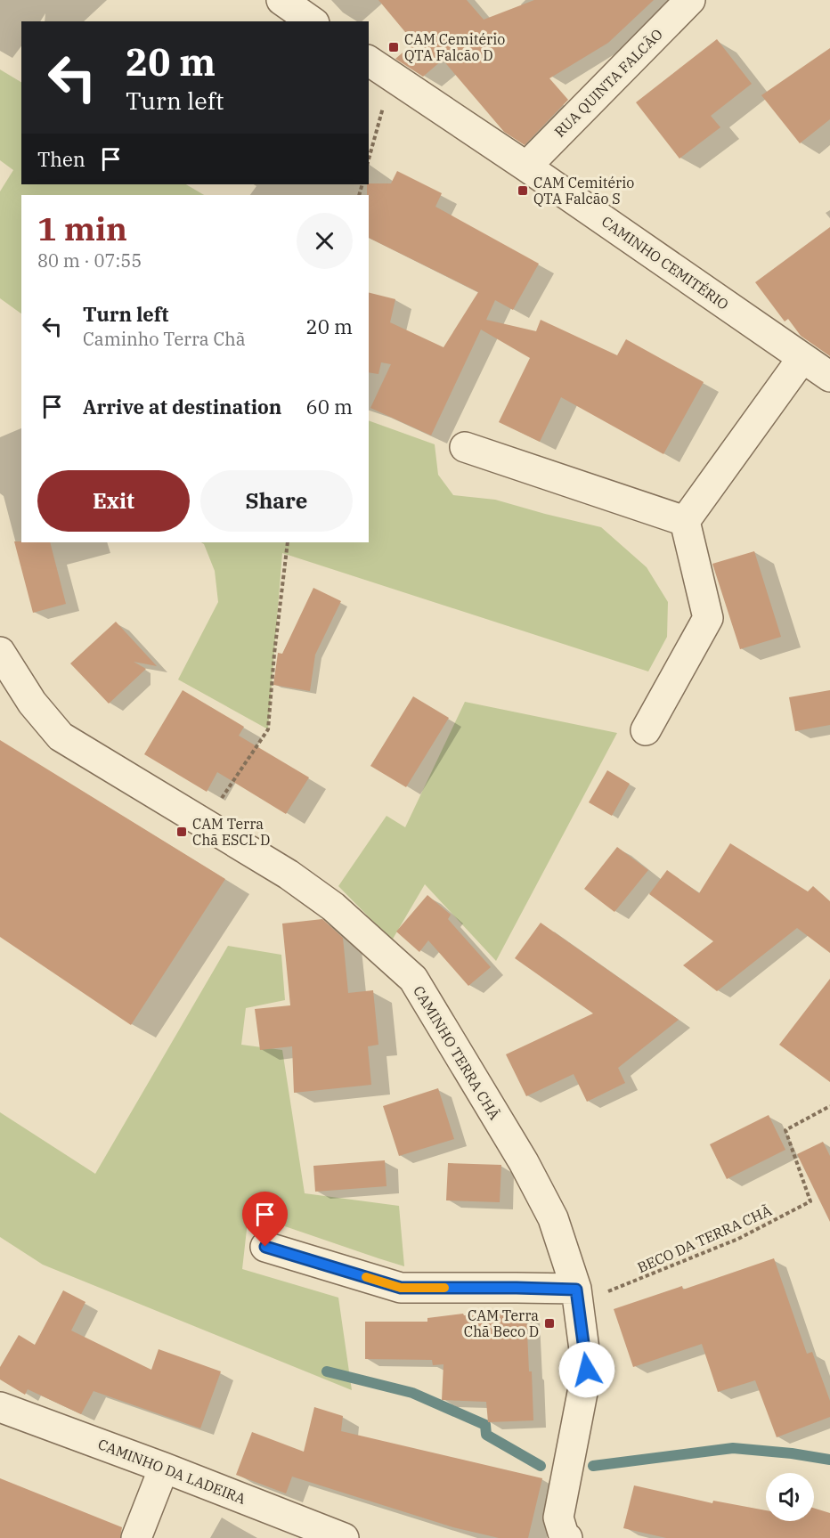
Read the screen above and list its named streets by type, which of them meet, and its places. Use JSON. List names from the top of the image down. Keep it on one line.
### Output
{"streets":{"street":["RUA QUINTA FALCÃO","CAMINHO CEMITÉRIO","CAMINHO TERRA CHÃ","CAMINHO DA LADEIRA"],"path":["BECO DA TERRA CHÃ"]},"crossings":[["RUA QUINTA FALCÃO","CAMINHO CEMITÉRIO"],["CAMINHO TERRA CHÃ","BECO DA TERRA CHÃ"]],"places":{"transit":["CAM Cemitério QTA Falcão D","CAM Cemitério QTA Falcão S","CAM Terra Chã ESCL D","CAM Terra Chã Beco D"]},"page":{"turn":["20 m","Turn left"],"then":"Then","heading":["1 min","80 m · 07:55"],"list":[{"name":"Turn left","note":"Caminho Terra Chã","value":"20 m"},{"name":"Arrive at destination","value":"60 m"}],"buttons":["Exit","Share"]}}
